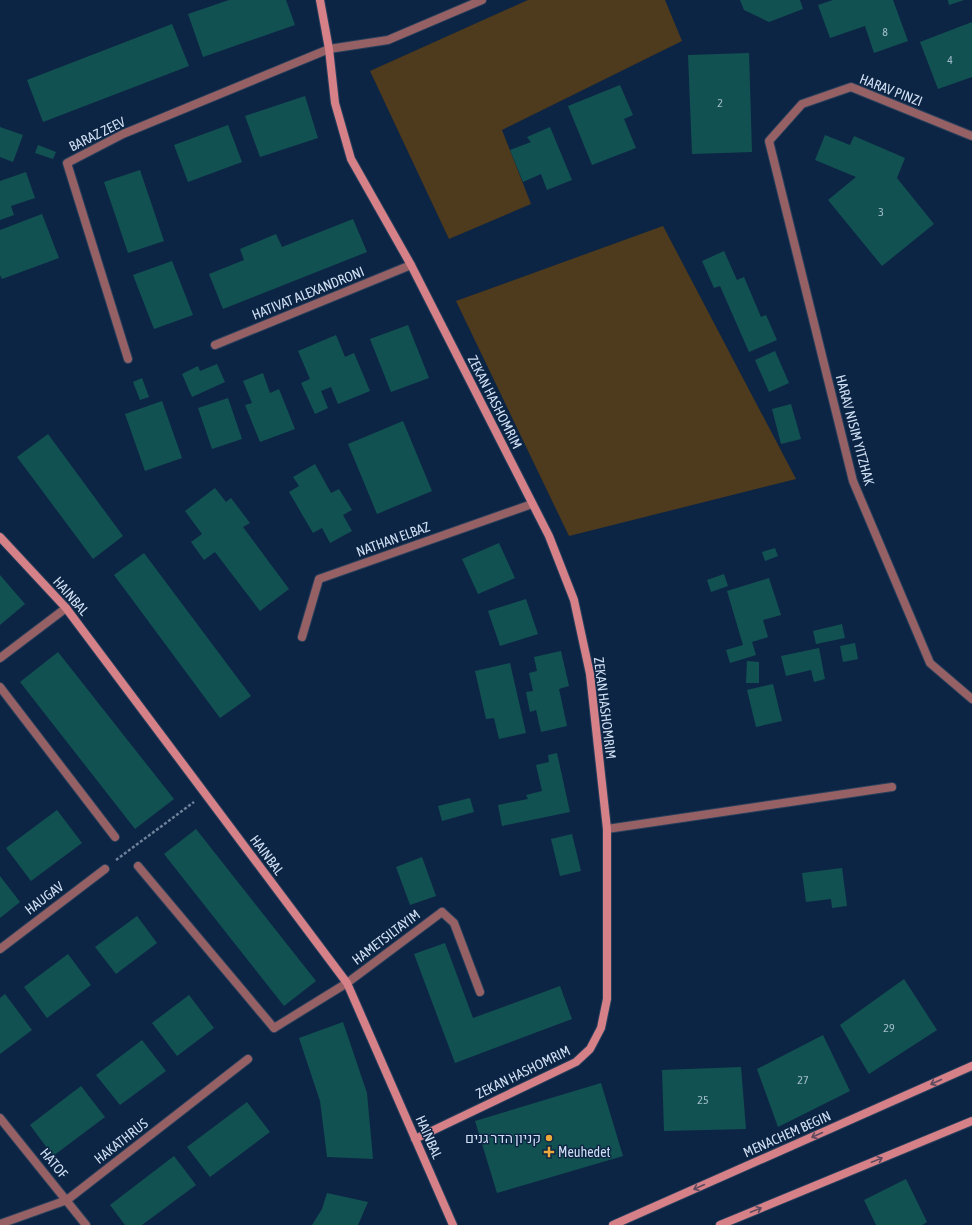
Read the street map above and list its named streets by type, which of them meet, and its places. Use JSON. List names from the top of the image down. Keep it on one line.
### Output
{"streets":{"street":["HARAV PINZI","BARAZ ZEEV","HATIVAT ALEXANDRONI","ZEKAN HASHOMRIM","HARAV NISIM YITZHAK","NATHAN ELBAZ","HAINBAL","HAUGAV","HAMETSILTAYIM","MENACHEM BEGIN","HAKATHRUS","HATOF"]},"crossings":[["HARAV PINZI","HARAV NISIM YITZHAK"],["BARAZ ZEEV","ZEKAN HASHOMRIM"],["HATIVAT ALEXANDRONI","ZEKAN HASHOMRIM"],["ZEKAN HASHOMRIM","NATHAN ELBAZ"],["ZEKAN HASHOMRIM","HAINBAL"],["HAINBAL","HAMETSILTAYIM"],["HAKATHRUS","HATOF"]],"places":{"other":["קניון הדר גנים"],"health":["Meuhedet"]},"house_numbers":["8","4","2","3","29","27","25"]}
